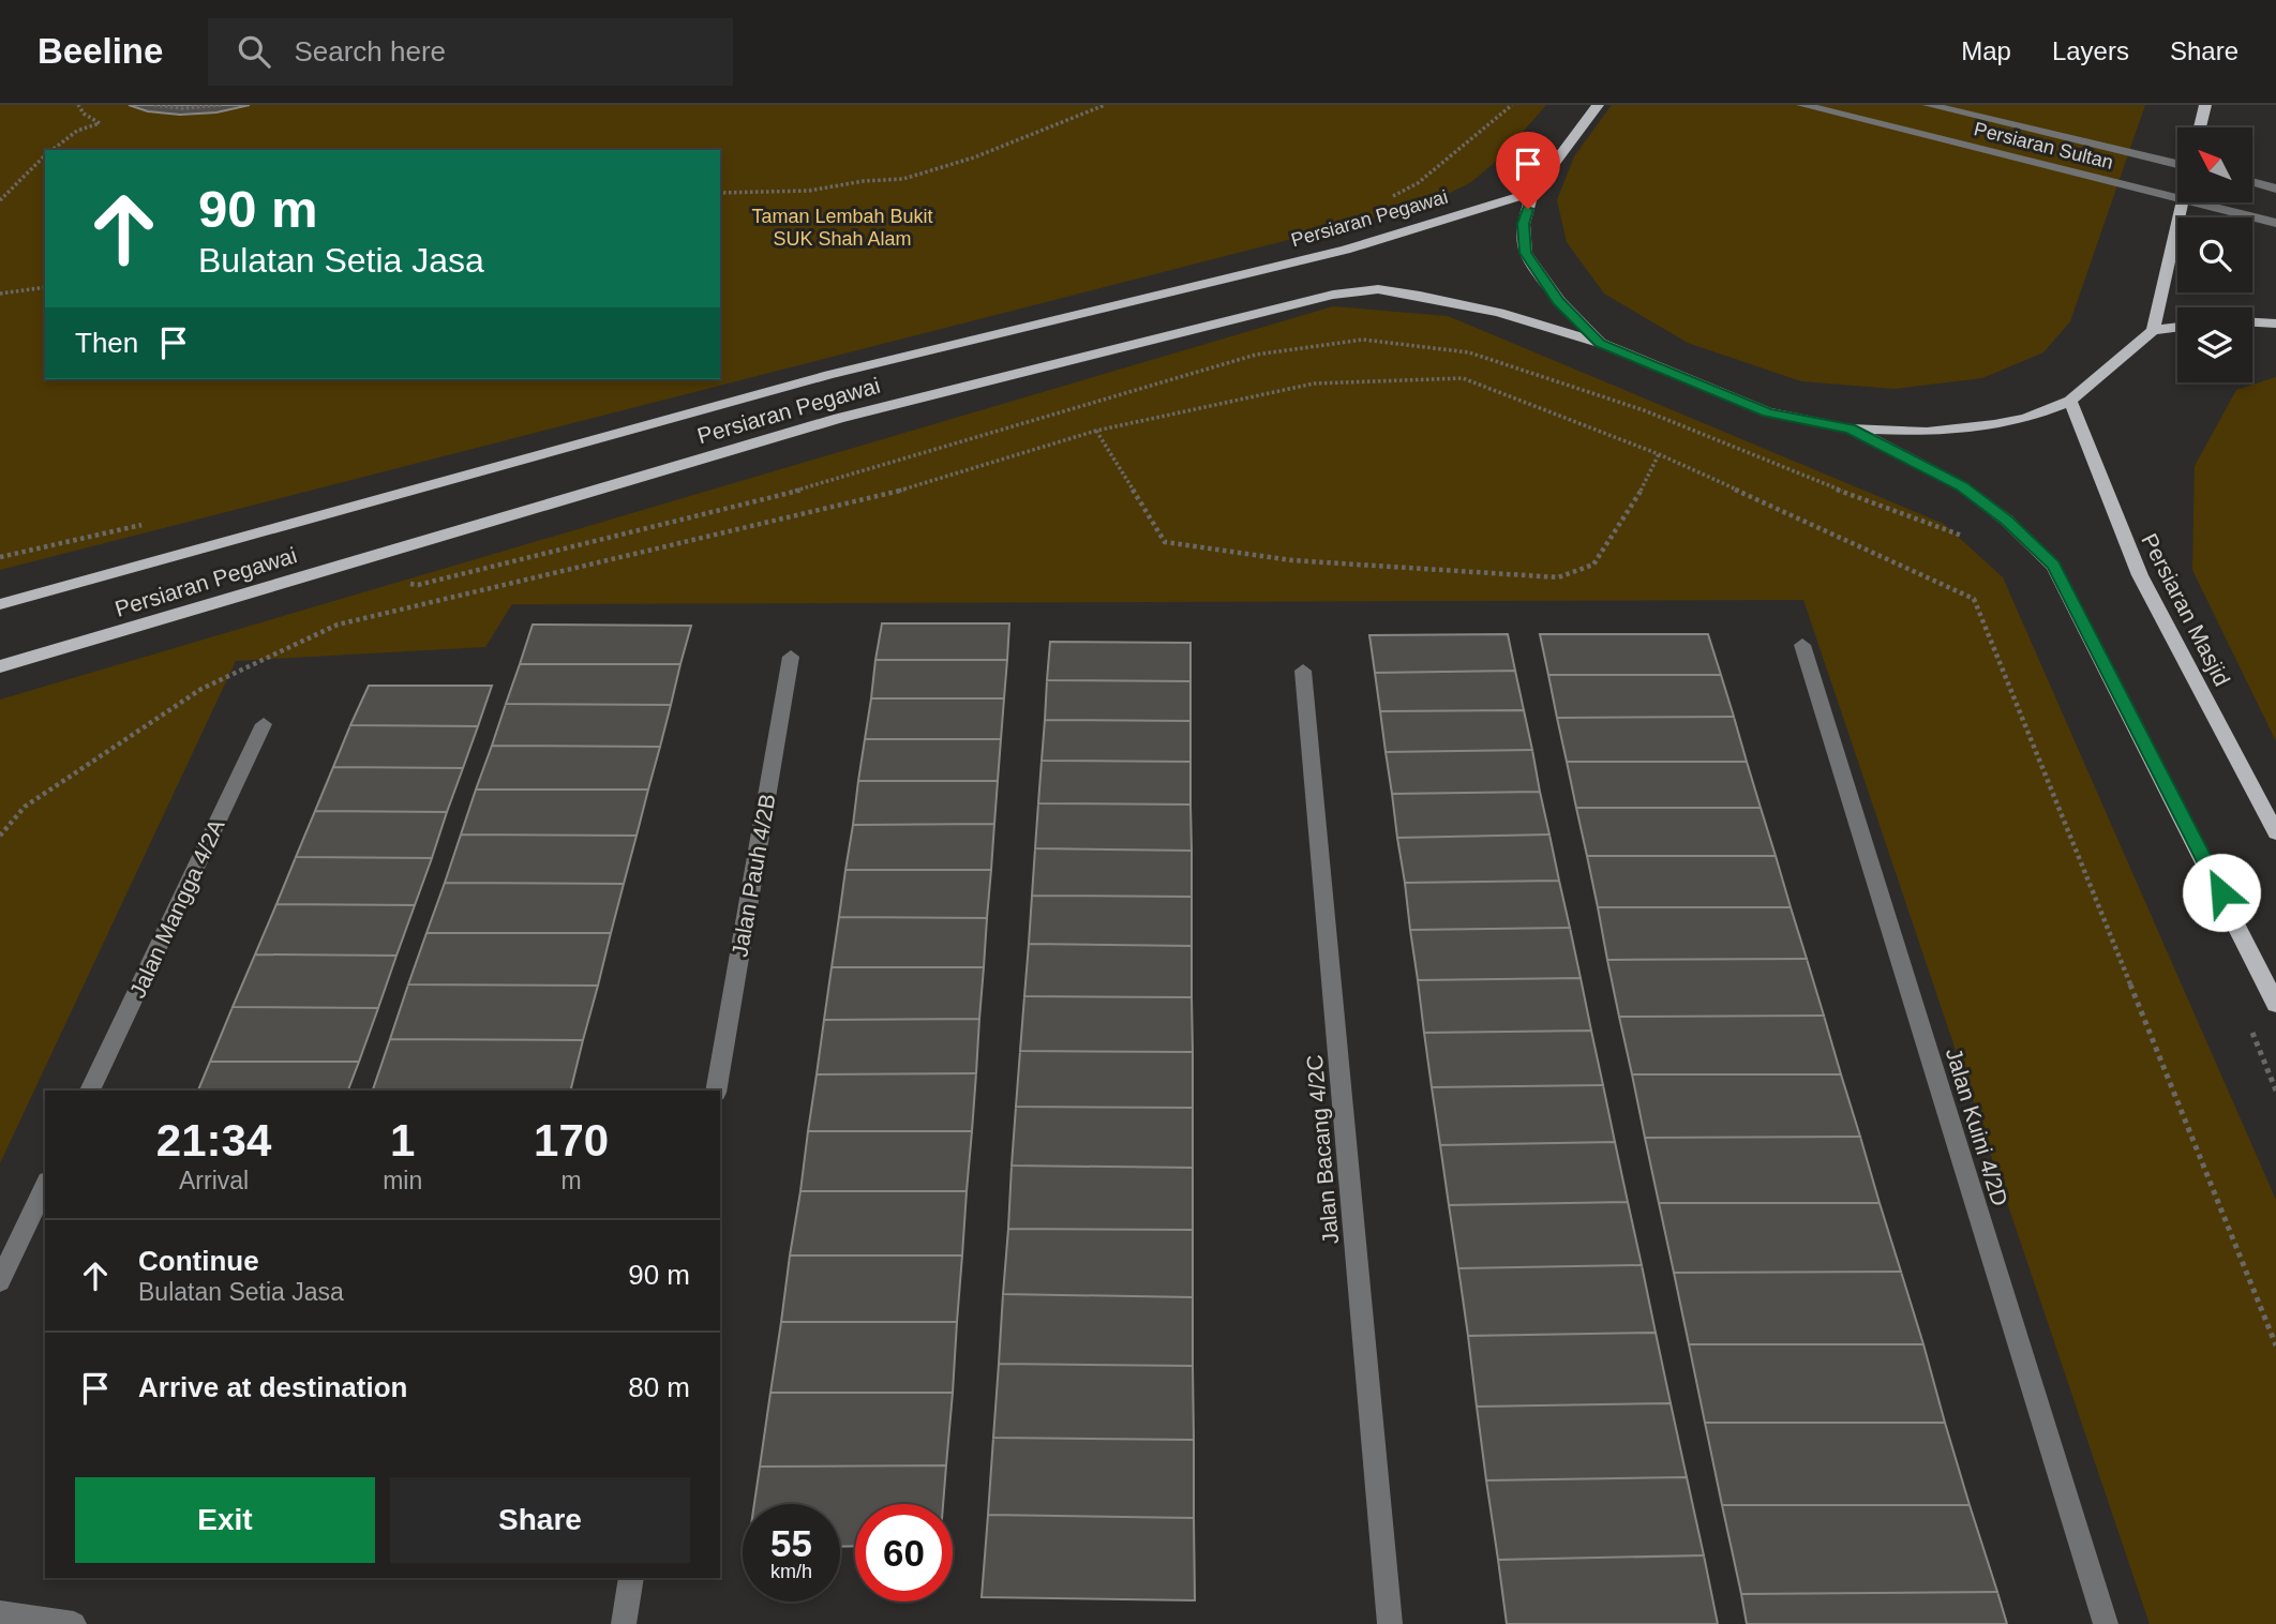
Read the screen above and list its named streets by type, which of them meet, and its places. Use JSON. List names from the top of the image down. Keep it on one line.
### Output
{"streets":{"main road":["Persiaran Pegawai","Persiaran Masjid"],"street":["Persiaran Sultan","Jalan Pauh 4/2B","Jalan Mangga 4/2A","Jalan Kuini 4/2D","Jalan Bacang 4/2C"]},"parks":["Taman Lembah Bukit SUK Shah Alam"],"north":"top left","page":{"header":"Beeline","search":"Search here","nav":["Map","Layers","Share"],"turn":["90 m","Bulatan Setia Jasa"],"then":"Then","eta":["21:34","Arrival","1","min","170","m"],"list":[{"name":"Continue","note":"Bulatan Setia Jasa","value":"90 m"},{"name":"Arrive at destination","value":"80 m"}],"buttons":["Exit","Share"],"speed":"55 km/h","limit":"60"}}
